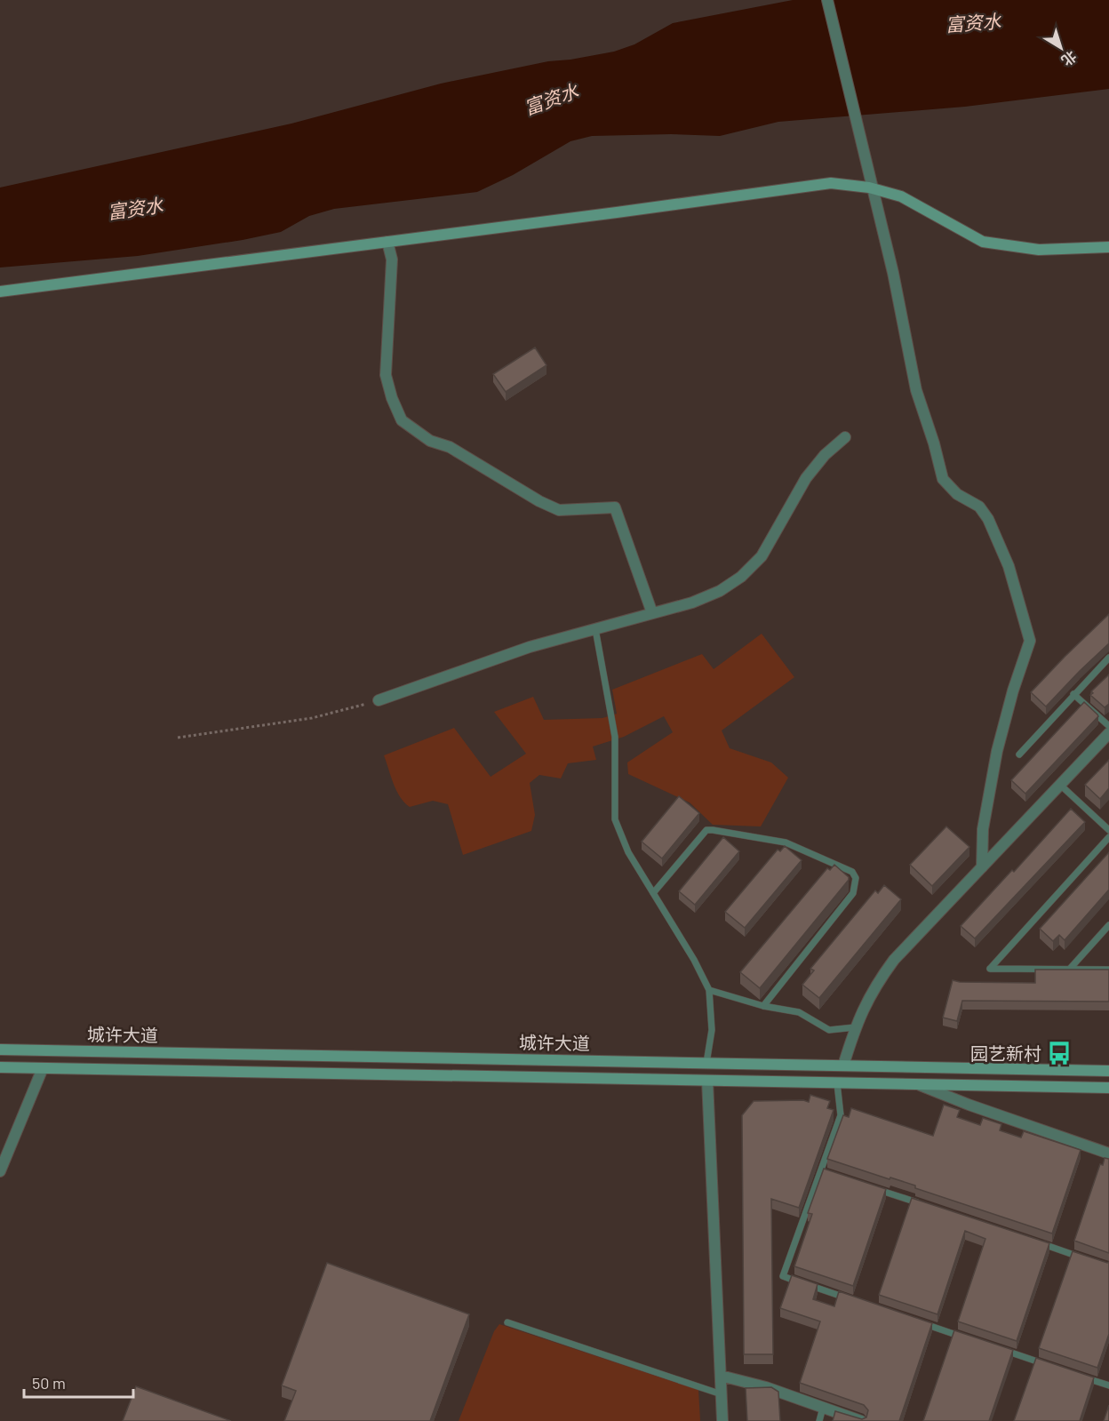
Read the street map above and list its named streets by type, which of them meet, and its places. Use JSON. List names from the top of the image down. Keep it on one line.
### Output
{"streets":{"main road":["城许大道"]},"water":["富资水"],"places":{"bus stop":["园艺新村"]},"scale_bar":"50 m","north":"bottom right"}
